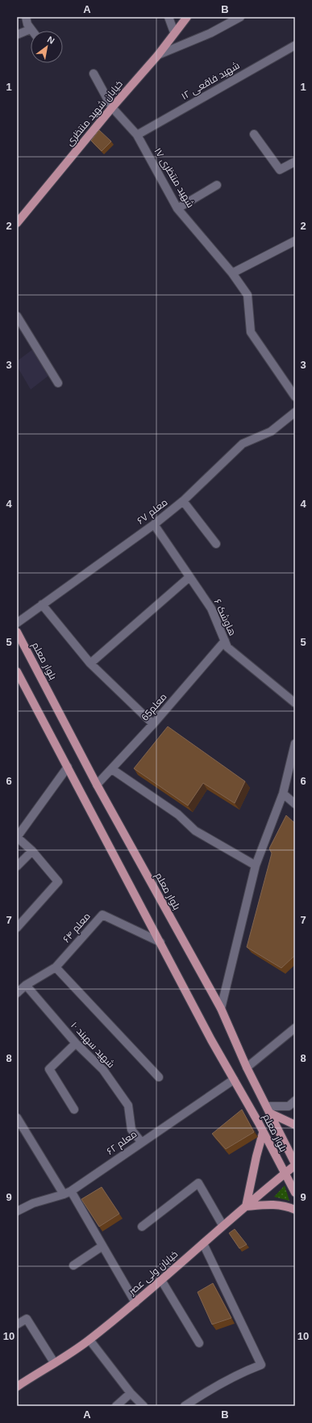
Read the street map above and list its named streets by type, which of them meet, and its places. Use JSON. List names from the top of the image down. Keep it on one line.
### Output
{"streets":{"main road":["خیابان شهید منتظری","بلوار معلم","خیابان ولی عصر"],"street":["شهید فاقعی ۱۲","شهید منتظری ۱۷","معلم ۶۷","هاوشک ۶","معلم65","معلم ۶۴","شهید سهبند ۱۰","معلم ۶۲"]},"crossings":[["شهید فاقعی ۱۲","شهید منتظری ۱۷"],["خیابان شهید منتظری","شهید منتظری ۱۷"],["معلم ۶۷","هاوشک ۶"],["هاوشک ۶","معلم65"],["بلوار معلم","معلم65"],["بلوار معلم","معلم ۶۴"],["بلوار معلم","معلم ۶۲"],["بلوار معلم","خیابان ولی عصر"],["معلم ۶۴","شهید سهبند ۱۰"],["شهید سهبند ۱۰","معلم ۶۲"]],"north":"top right","grid":{"columns":["A","B"],"rows":["1","2","3","4","5","6","7","8","9","10"]}}
